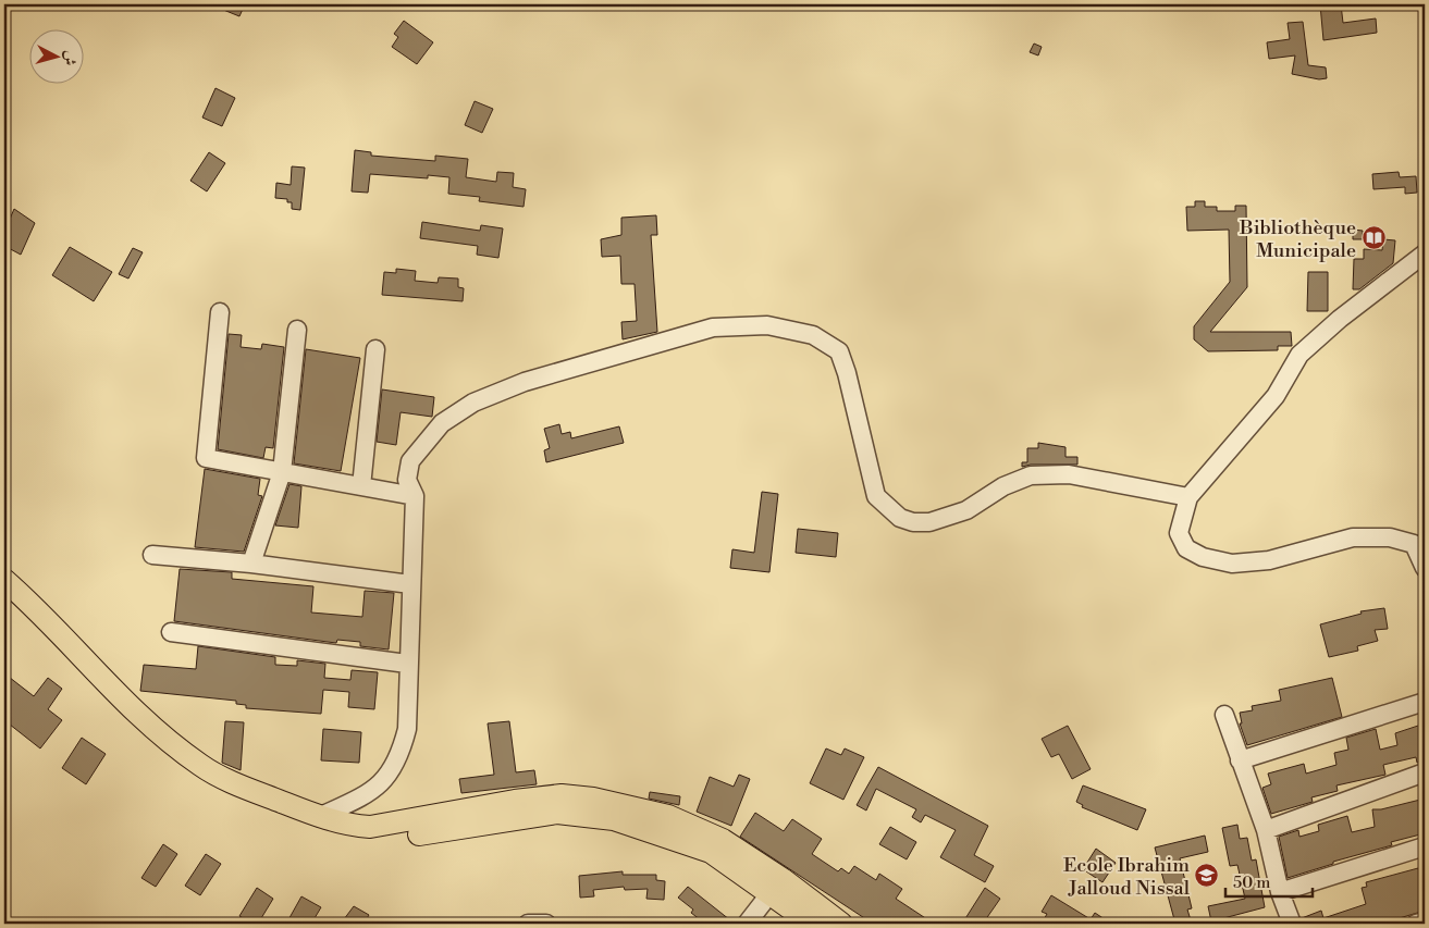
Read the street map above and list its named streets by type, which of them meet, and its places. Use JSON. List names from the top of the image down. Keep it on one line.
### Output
{"places":{"library":["Bibliothèque Municipale"],"school or university":["Ecole Ibrahim Jalloud Nissal"]},"scale_bar":"50 m","north":"right"}
